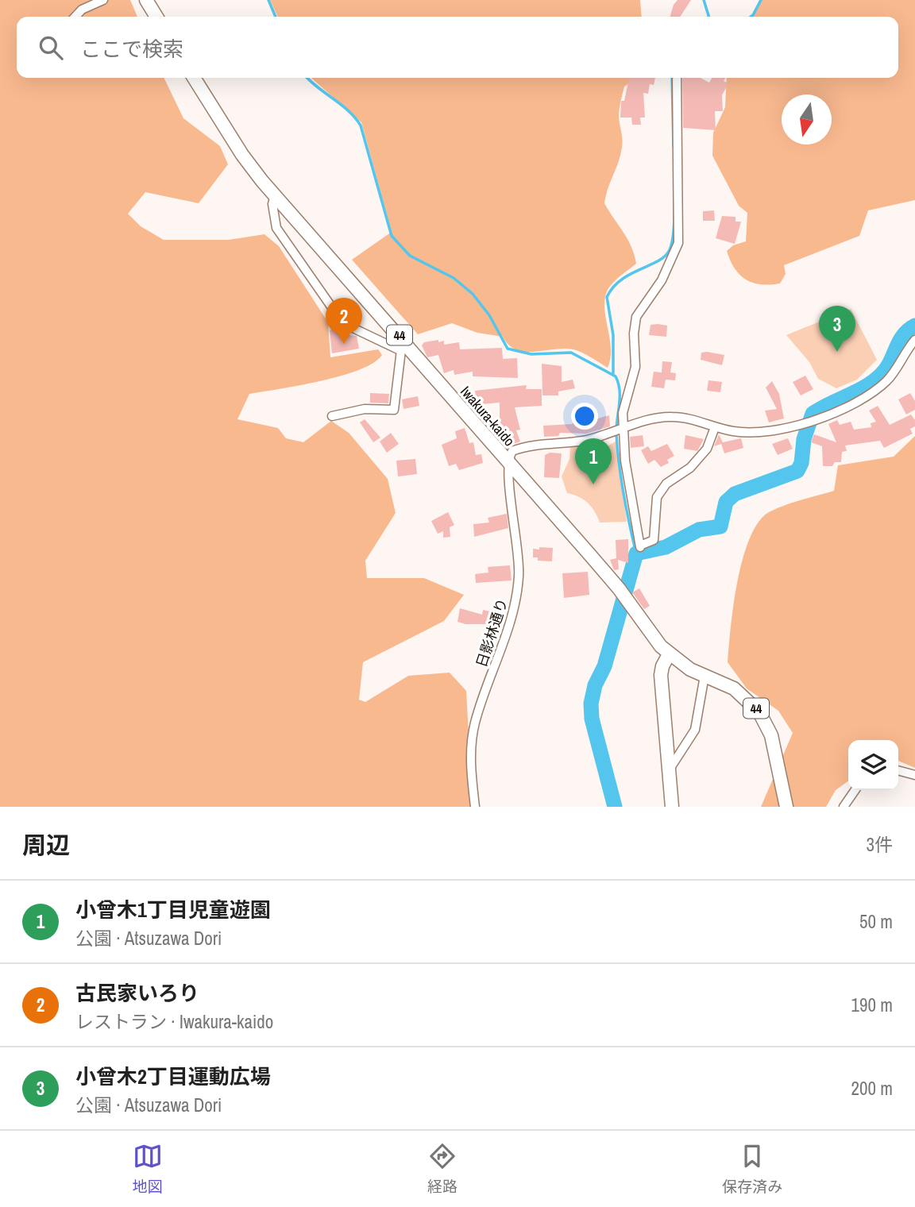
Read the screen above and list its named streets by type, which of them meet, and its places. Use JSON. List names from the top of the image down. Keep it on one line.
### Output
{"streets":{"main road":["44","Iwakura-kaido"],"street":["日影林通り"]},"crossings":[["44","Iwakura-kaido"],["Iwakura-kaido","日影林通り"]],"north":"bottom","page":{"search":"ここで検索","pins":["2","3","1"],"heading":["周辺","3件"],"list":[{"mark":"1","name":"小曾木1丁目児童遊園","note":"公園 · Atsuzawa Dori","value":"50 m"},{"mark":"2","name":"古民家いろり","note":"レストラン · Iwakura-kaido","value":"190 m"},{"mark":"3","name":"小曾木2丁目運動広場","note":"公園 · Atsuzawa Dori","value":"200 m"}],"nav":["地図","経路","保存済み"]}}
